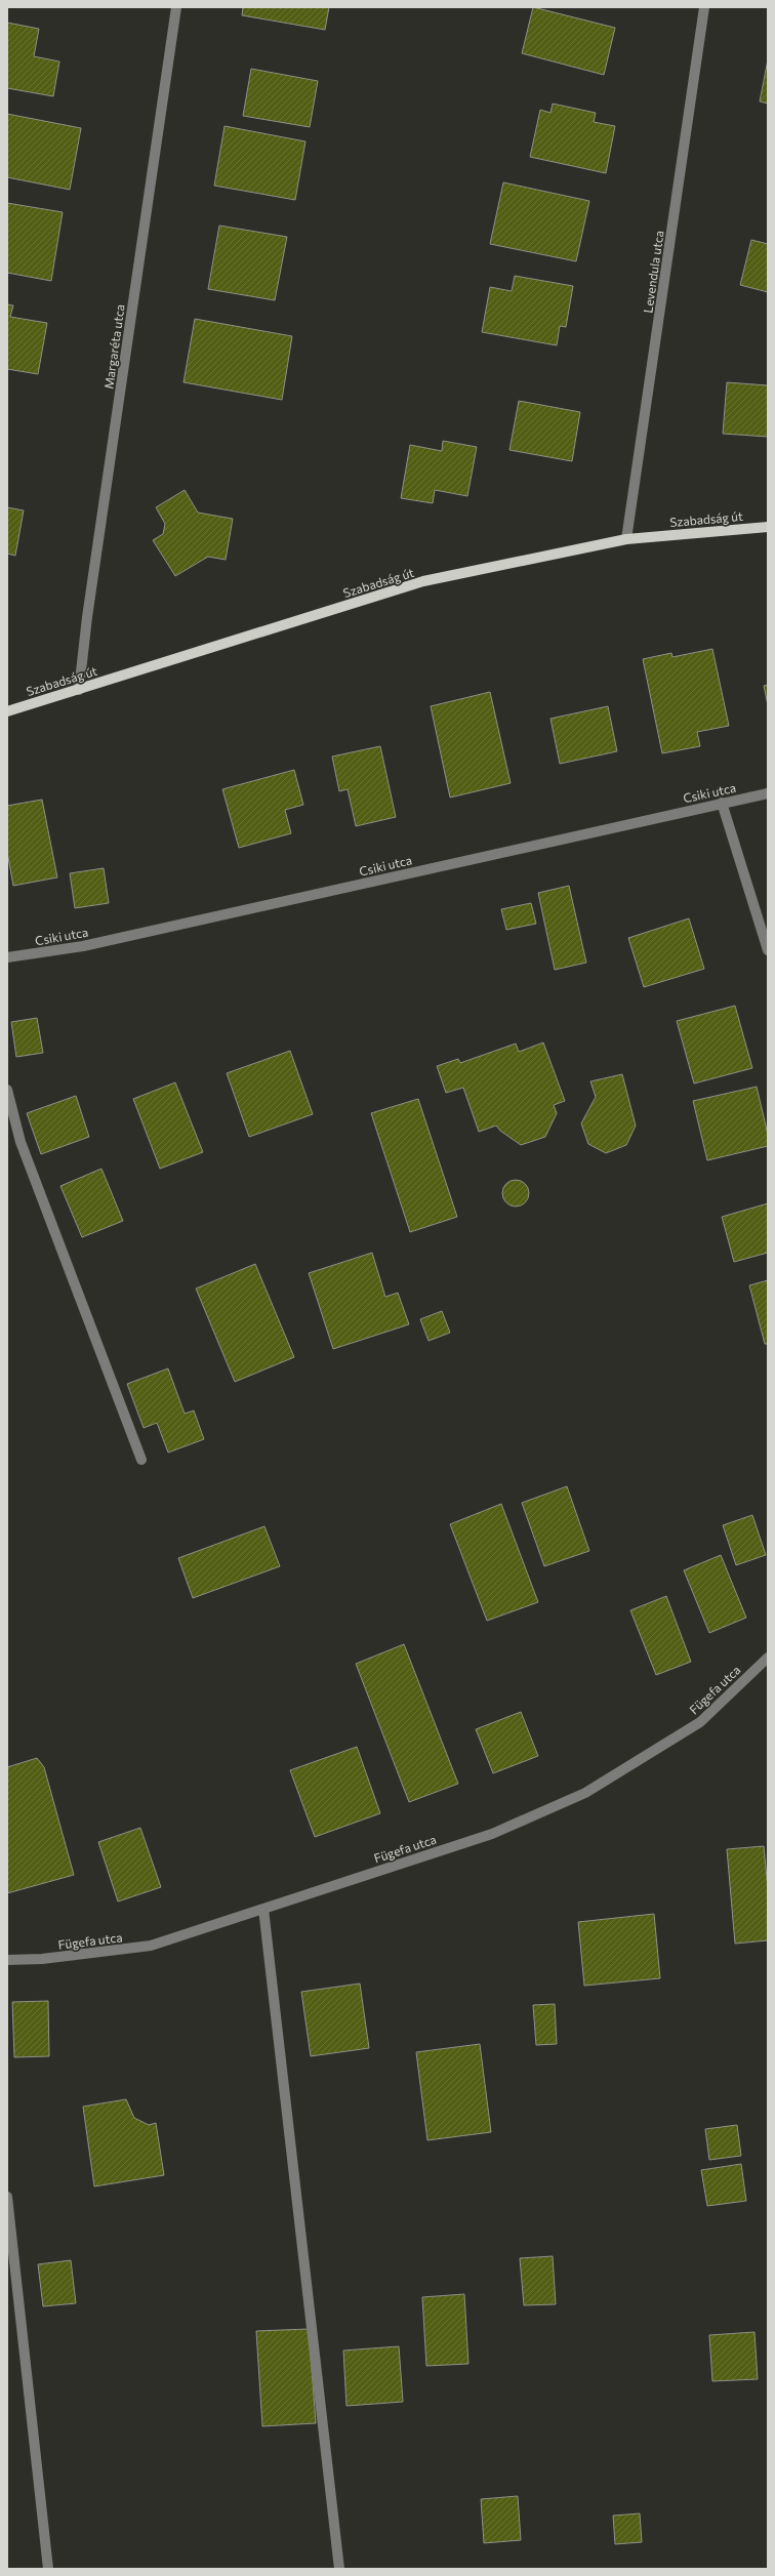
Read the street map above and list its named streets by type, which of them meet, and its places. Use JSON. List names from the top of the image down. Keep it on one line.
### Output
{"streets":{"main road":["Szabadság út"],"street":["Levendula utca","Margaréta utca","Csiki utca","Fügefa utca"]},"crossings":[["Levendula utca","Szabadság út"],["Margaréta utca","Szabadság út"]]}
